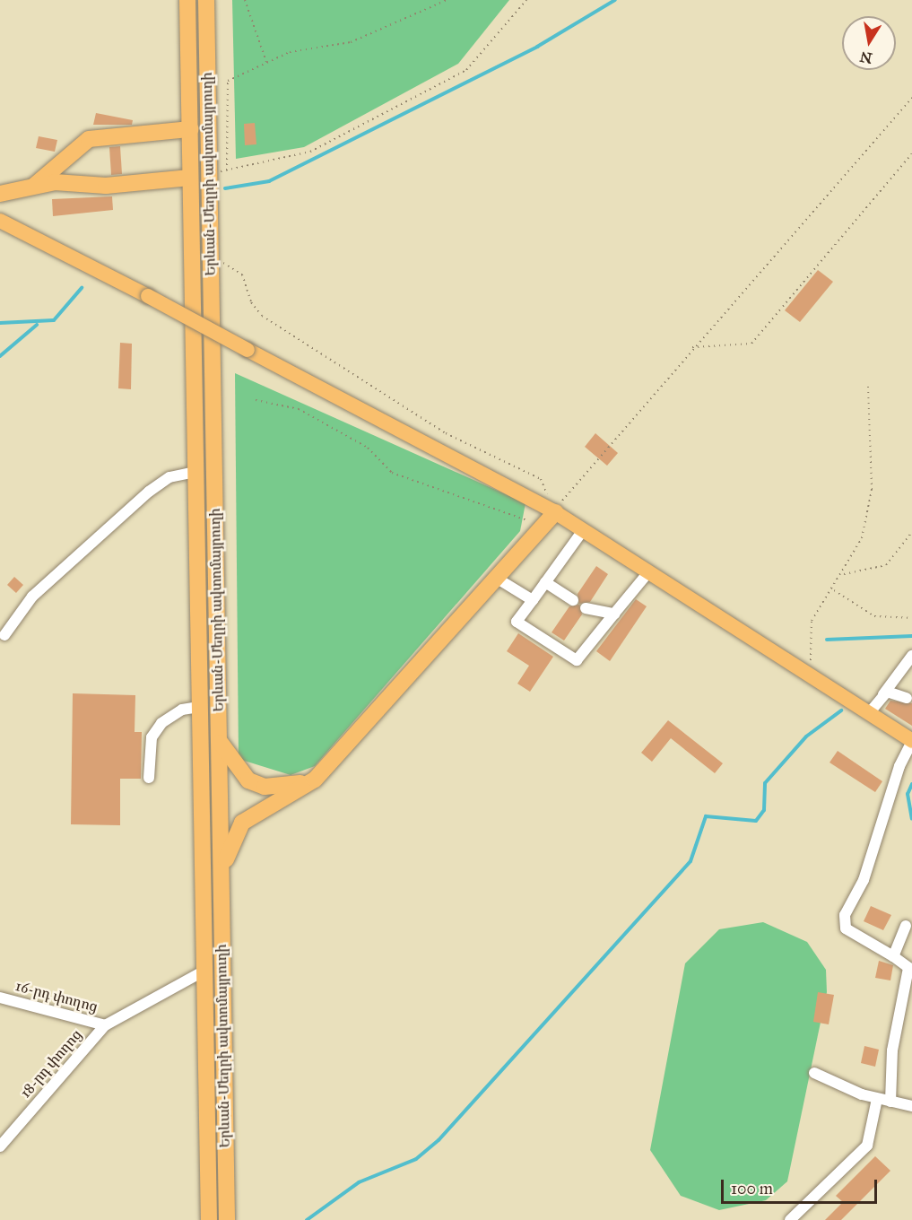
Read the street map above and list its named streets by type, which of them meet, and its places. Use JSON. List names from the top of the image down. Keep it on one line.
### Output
{"streets":{"highway":["Երևան-Մեղրի ավտոմայրուղի"],"street":["16-րդ փողոց","18-րդ փողոց"]},"crossings":[["16-րդ փողոց","18-րդ փողոց"]],"scale_bar":"100 m","north":"bottom"}
